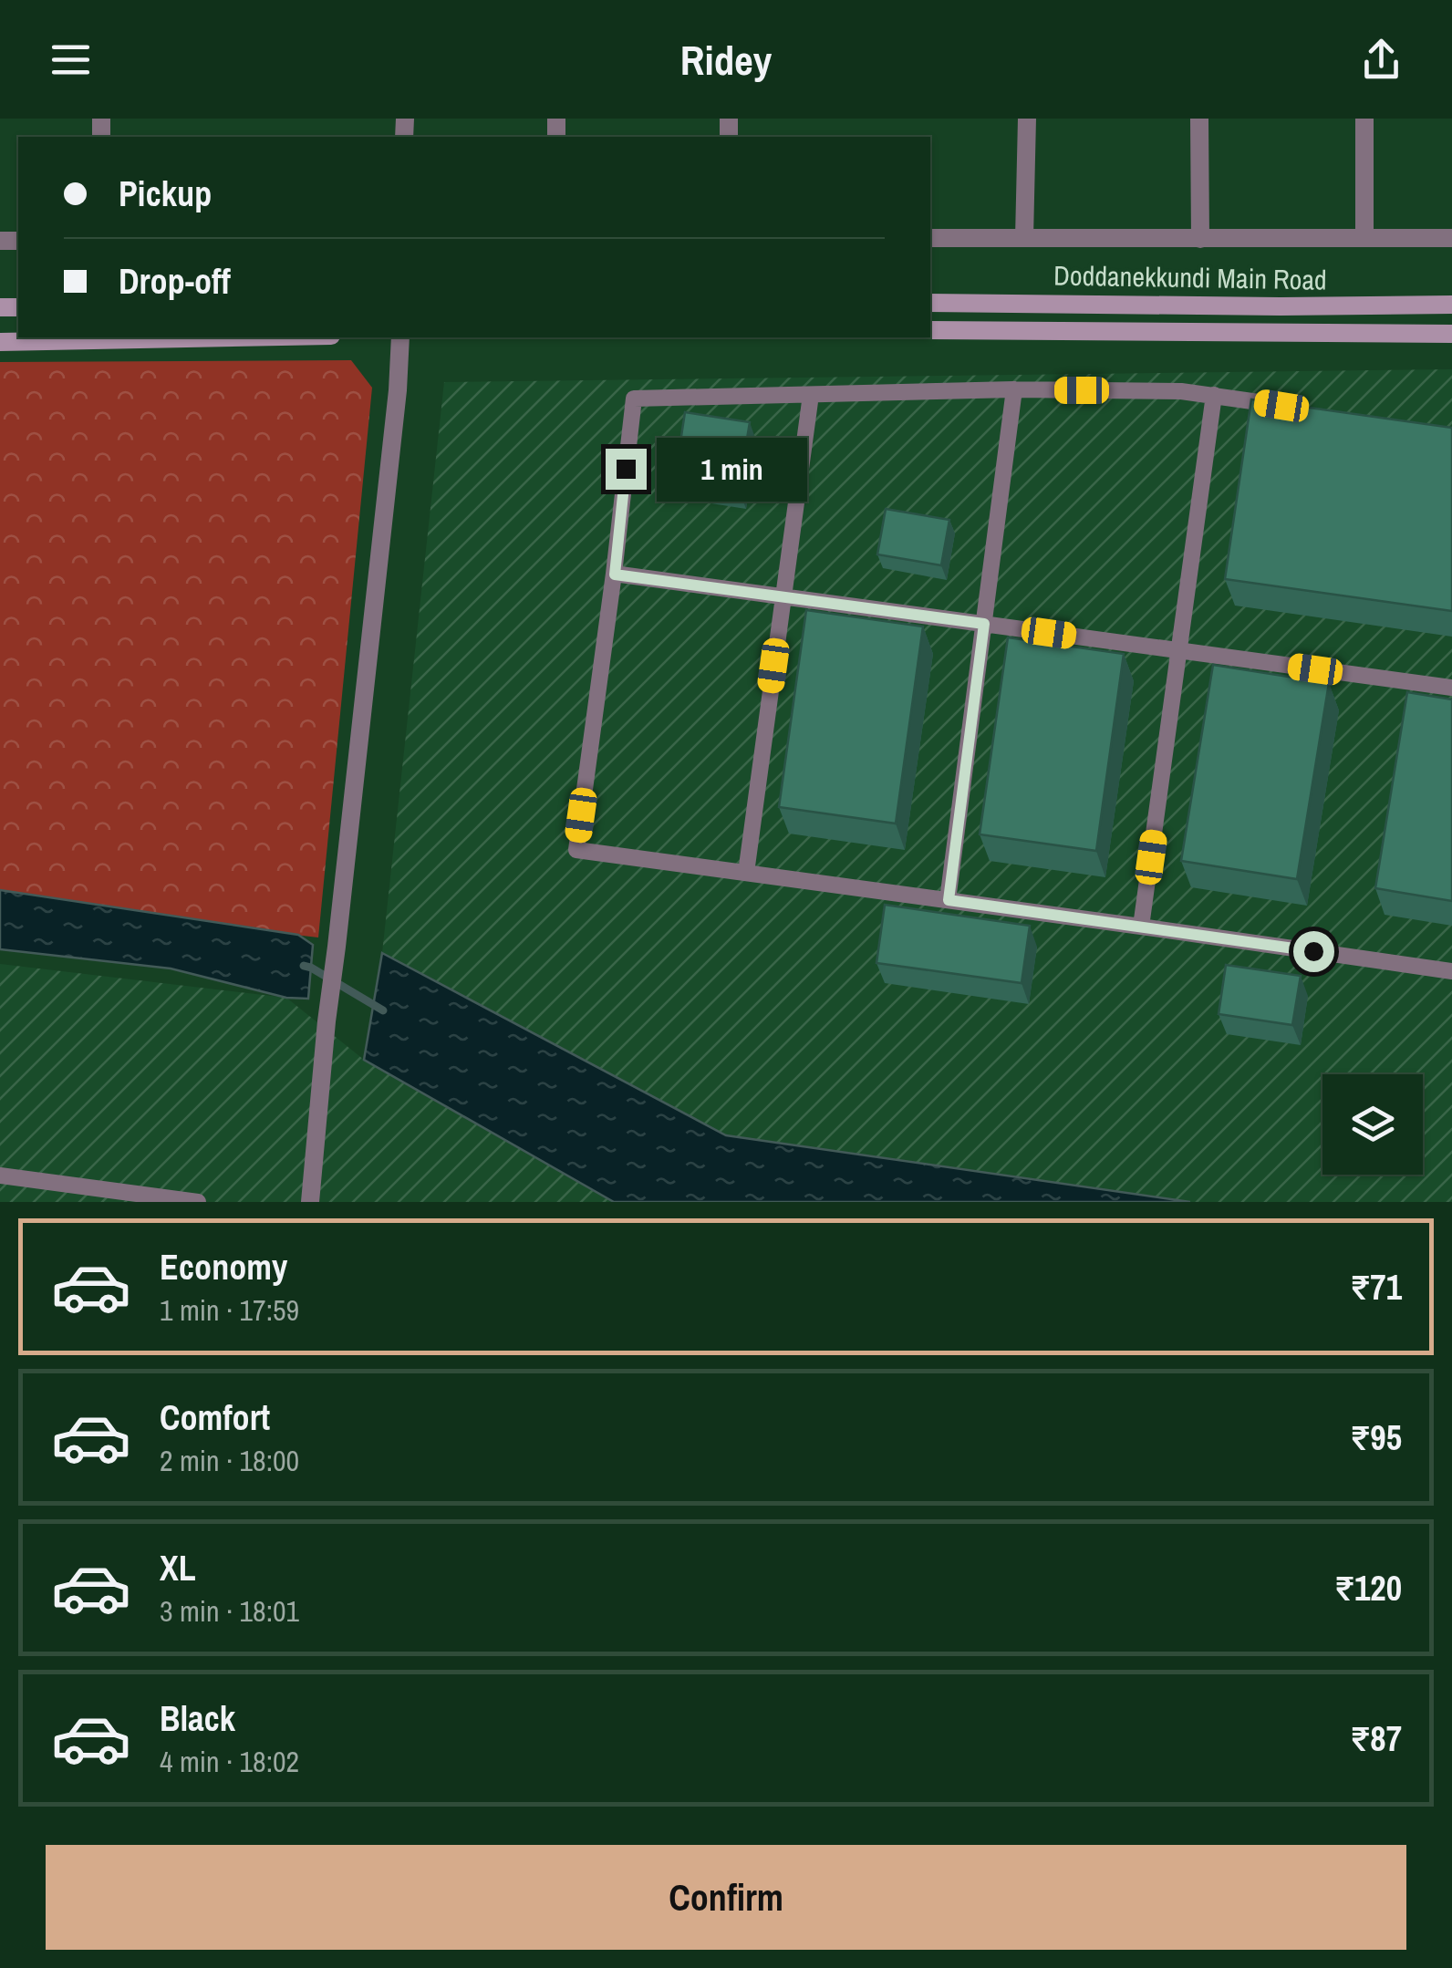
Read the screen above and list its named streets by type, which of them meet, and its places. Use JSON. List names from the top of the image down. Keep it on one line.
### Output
{"streets":{"street":["Doddanekkundi Main Road"]},"page":{"header":"Ridey","banner":["Pickup","Drop-off"],"bubble":"1 min","list":[{"name":"Economy","note":"1 min · 17:59","value":"₹71"},{"name":"Comfort","note":"2 min · 18:00","value":"₹95"},{"name":"XL","note":"3 min · 18:01","value":"₹120"},{"name":"Black","note":"4 min · 18:02","value":"₹87"}],"buttons":"Confirm"}}
